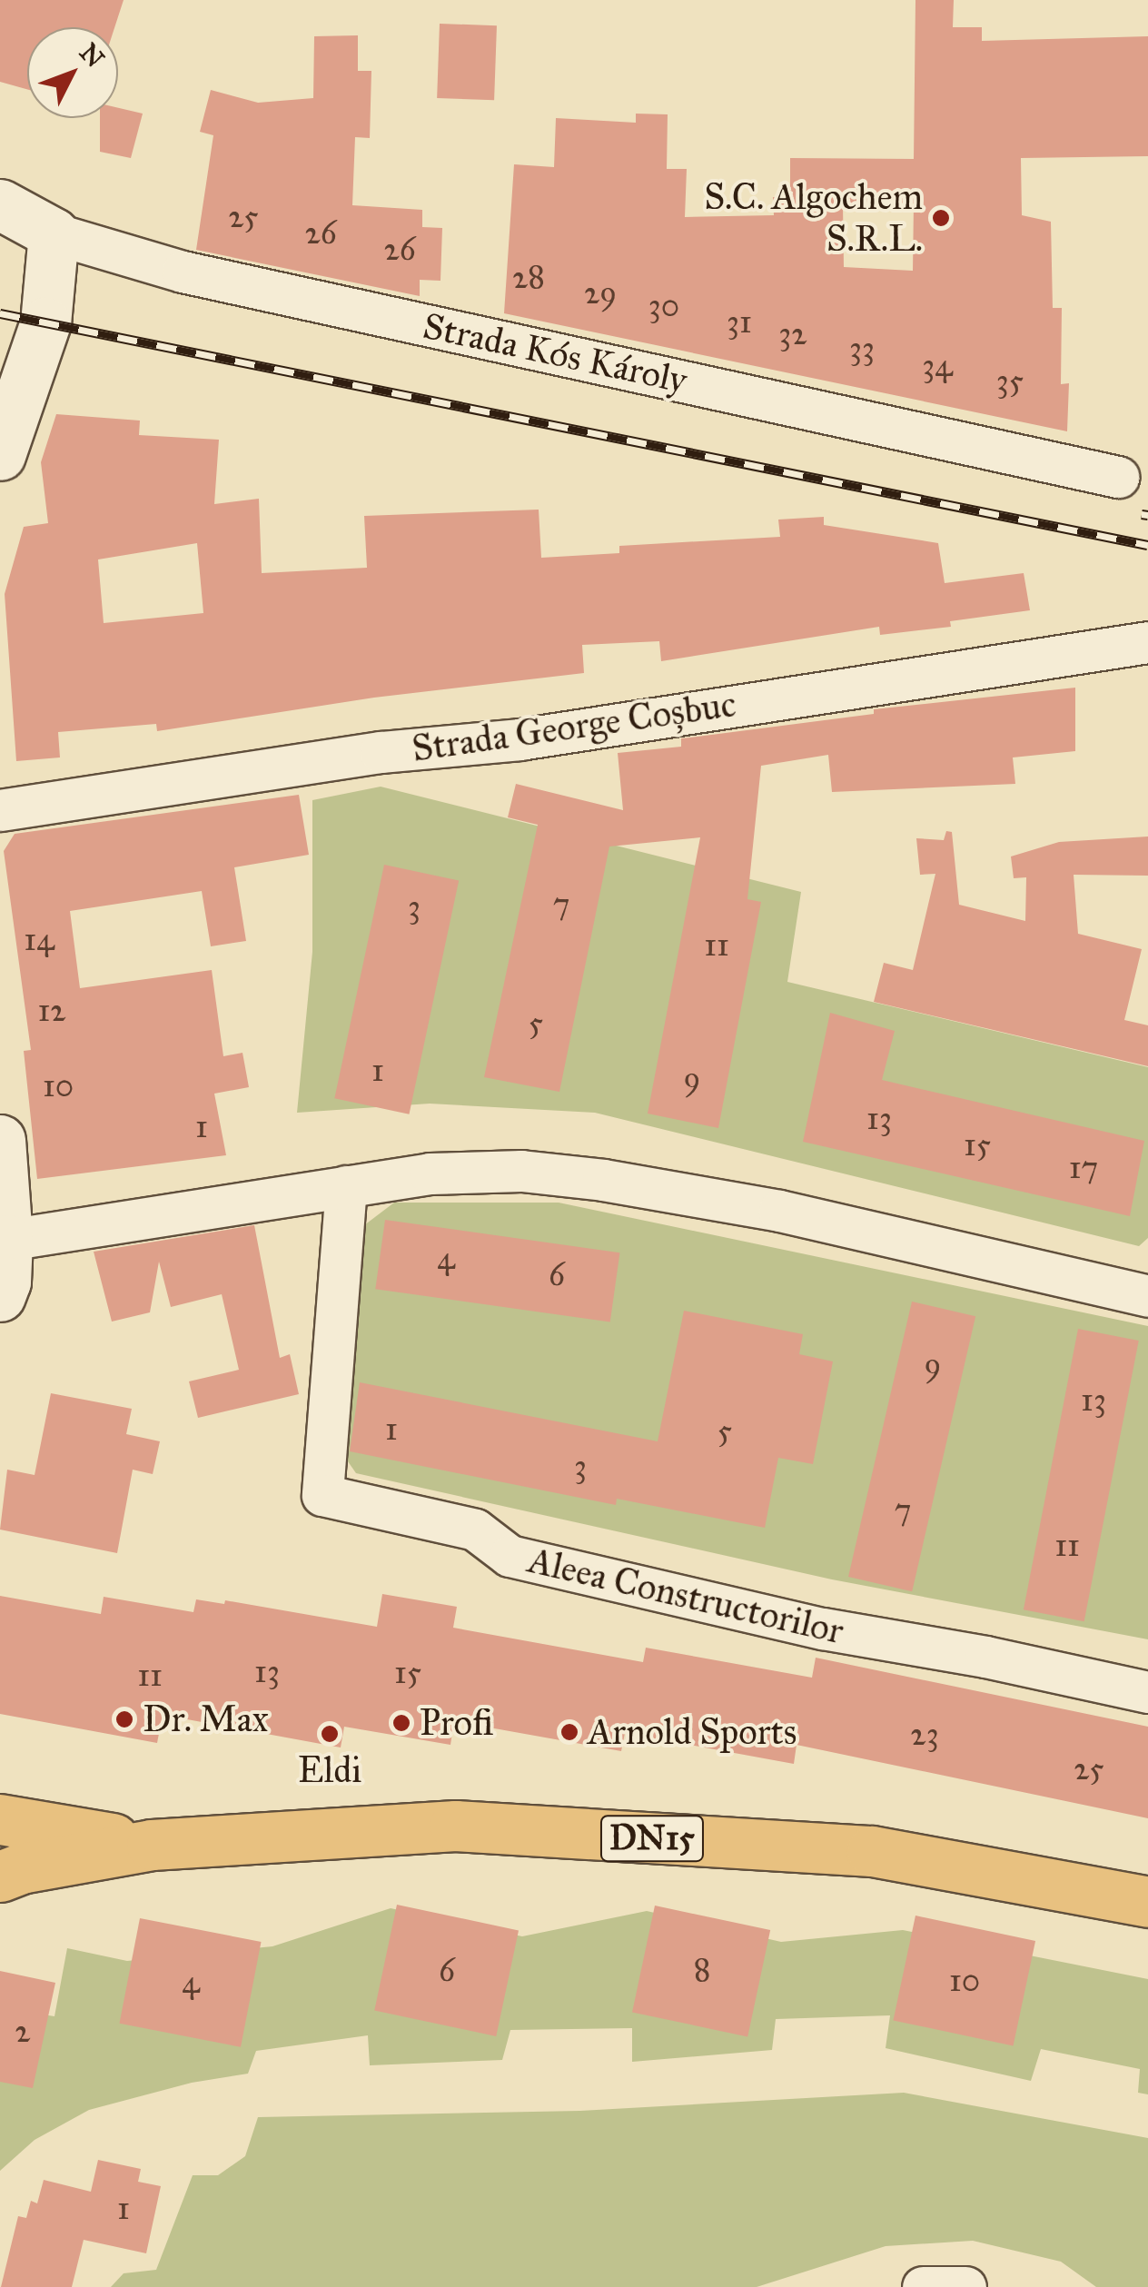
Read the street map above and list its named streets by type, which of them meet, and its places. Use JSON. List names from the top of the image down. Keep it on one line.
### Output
{"streets":{"main road":["DN15"],"street":["Strada Kós Károly","Strada George Coșbuc","Aleea Constructorilor"]},"places":["S.C. Algochem S.R.L.","Dr. Max","Profi","Arnold Sports","Eldi"],"house_numbers":["25","26","26","28","29","30","31","32","33","34","35","7","3","14","11","12","5","1","9","10","13","1","15","17","4","6","9","13","1","5","3","7","11","13","15","11","23","25","6","8","10","4","2","1"],"north":"top right"}
